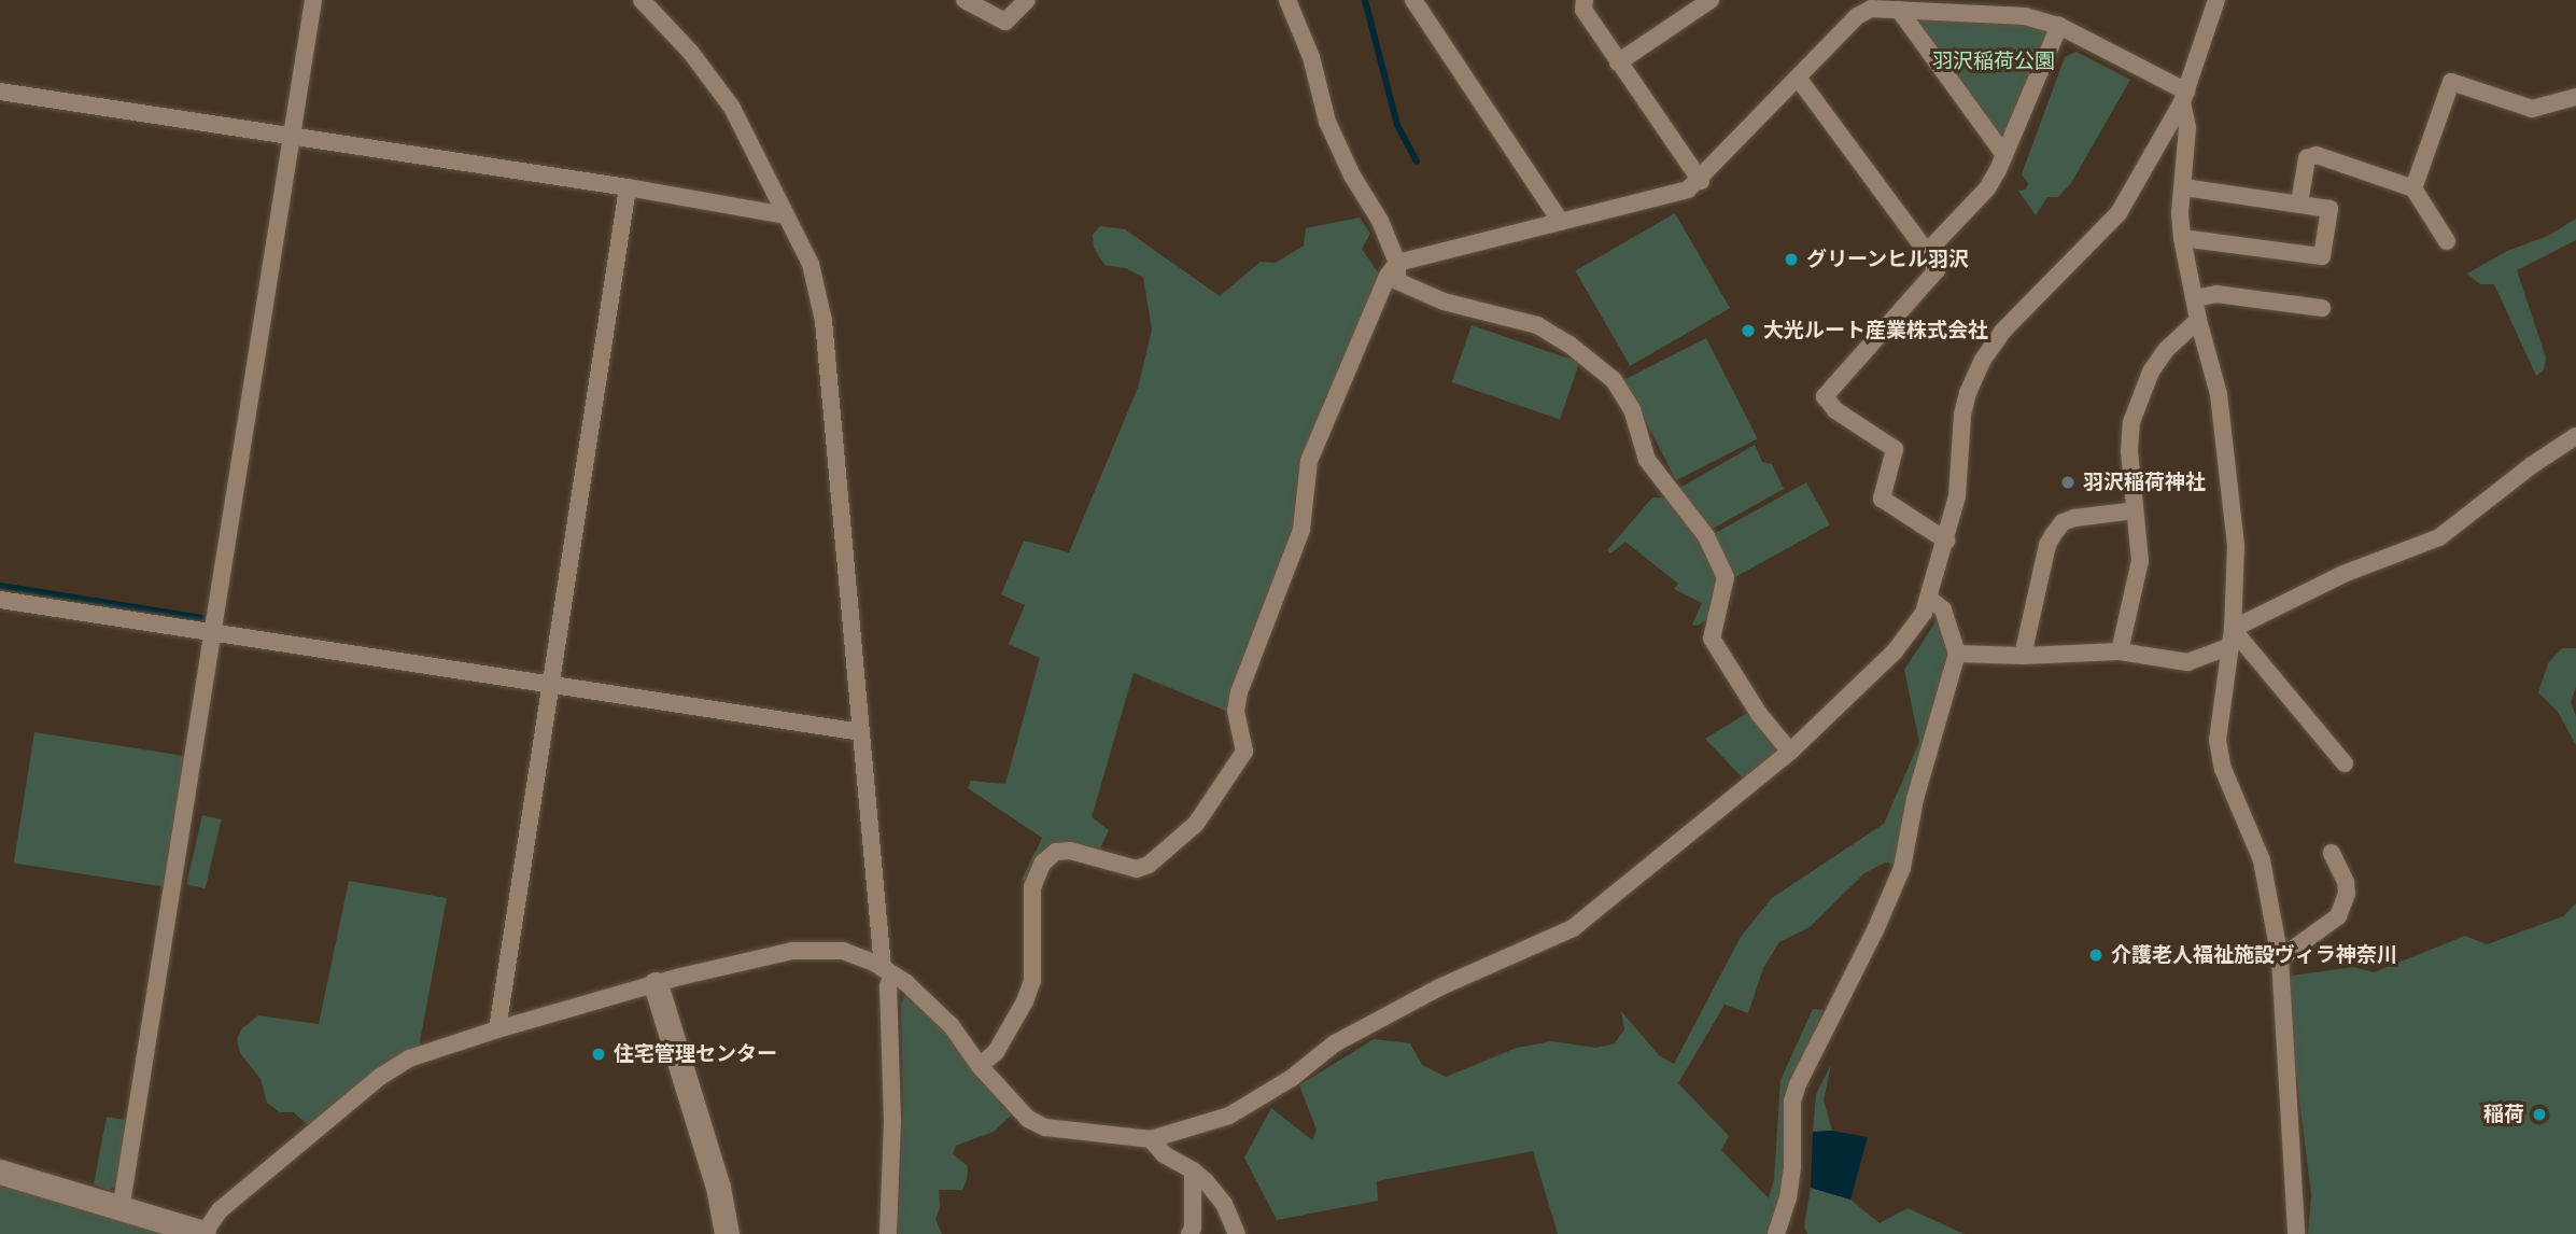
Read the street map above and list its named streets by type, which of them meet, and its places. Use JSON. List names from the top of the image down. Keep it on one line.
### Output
{"parks":["羽沢稲荷公園"],"places":["グリーンヒル羽沢","大光ルート産業株式会社","羽沢稲荷神社","介護老人福祉施設ヴィラ神奈川","住宅管理センター","稲荷"]}
